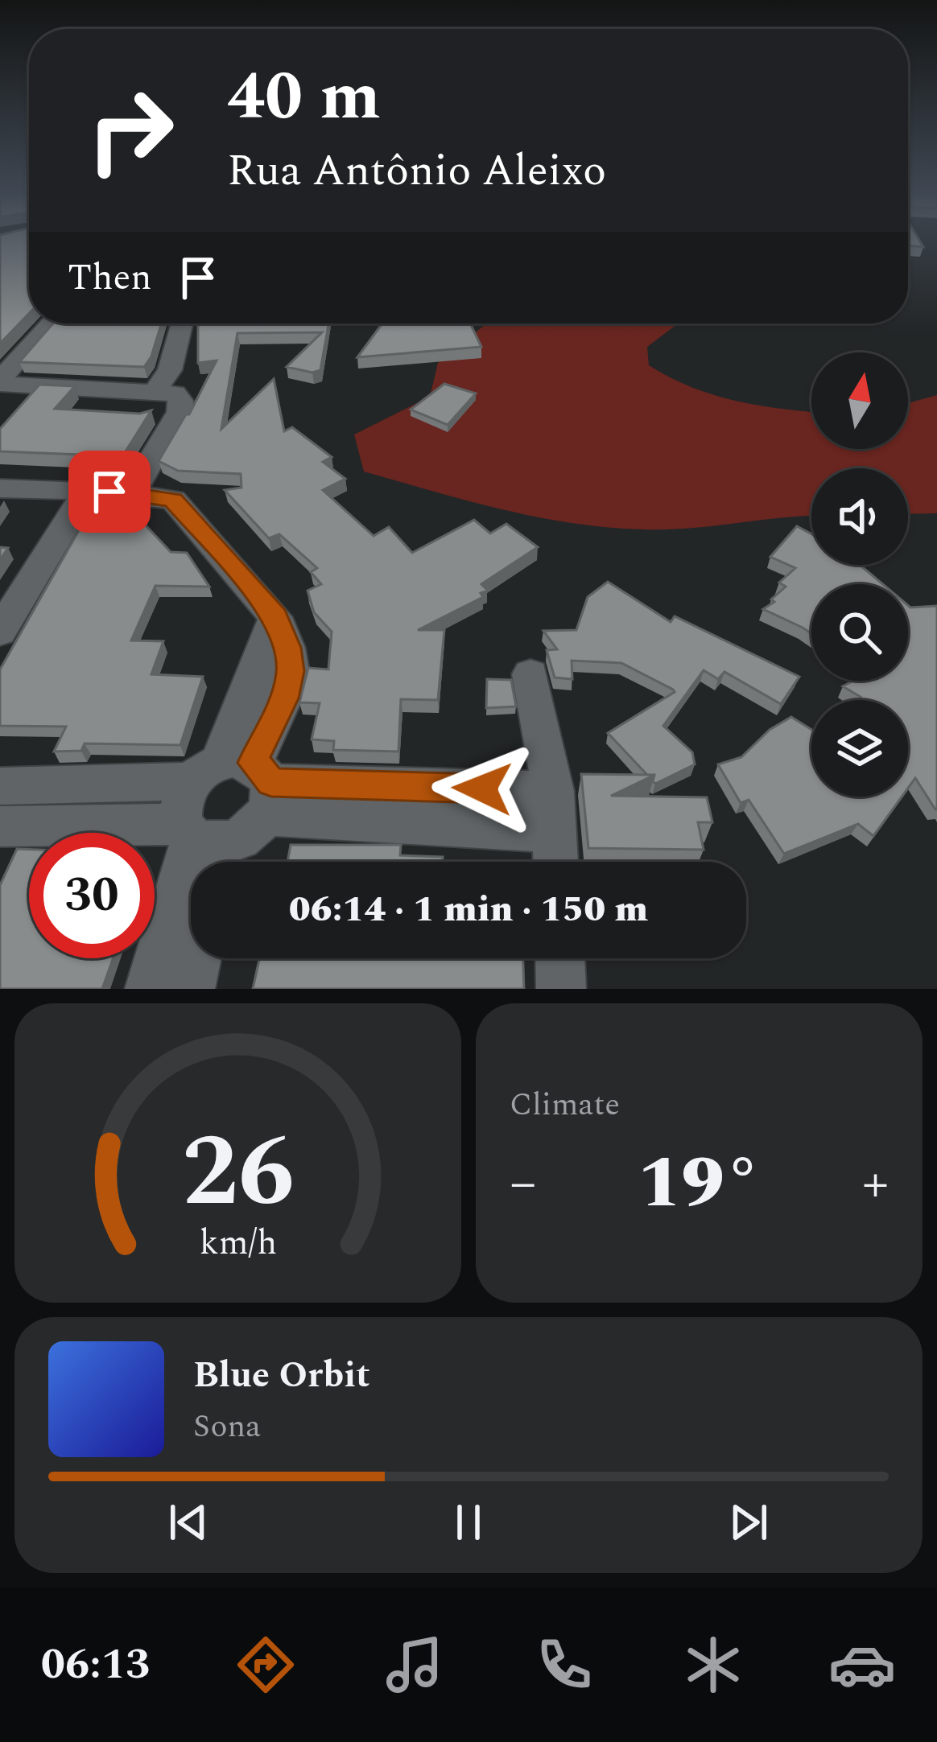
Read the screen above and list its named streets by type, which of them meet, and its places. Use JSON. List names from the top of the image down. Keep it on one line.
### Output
{"north":"top","page":{"turn":["40 m","Rua Antônio Aleixo"],"then":"Then","limit":"30","trip":"06:14 · 1 min · 150 m","tile":"Climate","heat":["−","19°","+"],"song":["Blue Orbit","Sona"],"tabs":"06:13","gauge":["26","km/h"]}}
